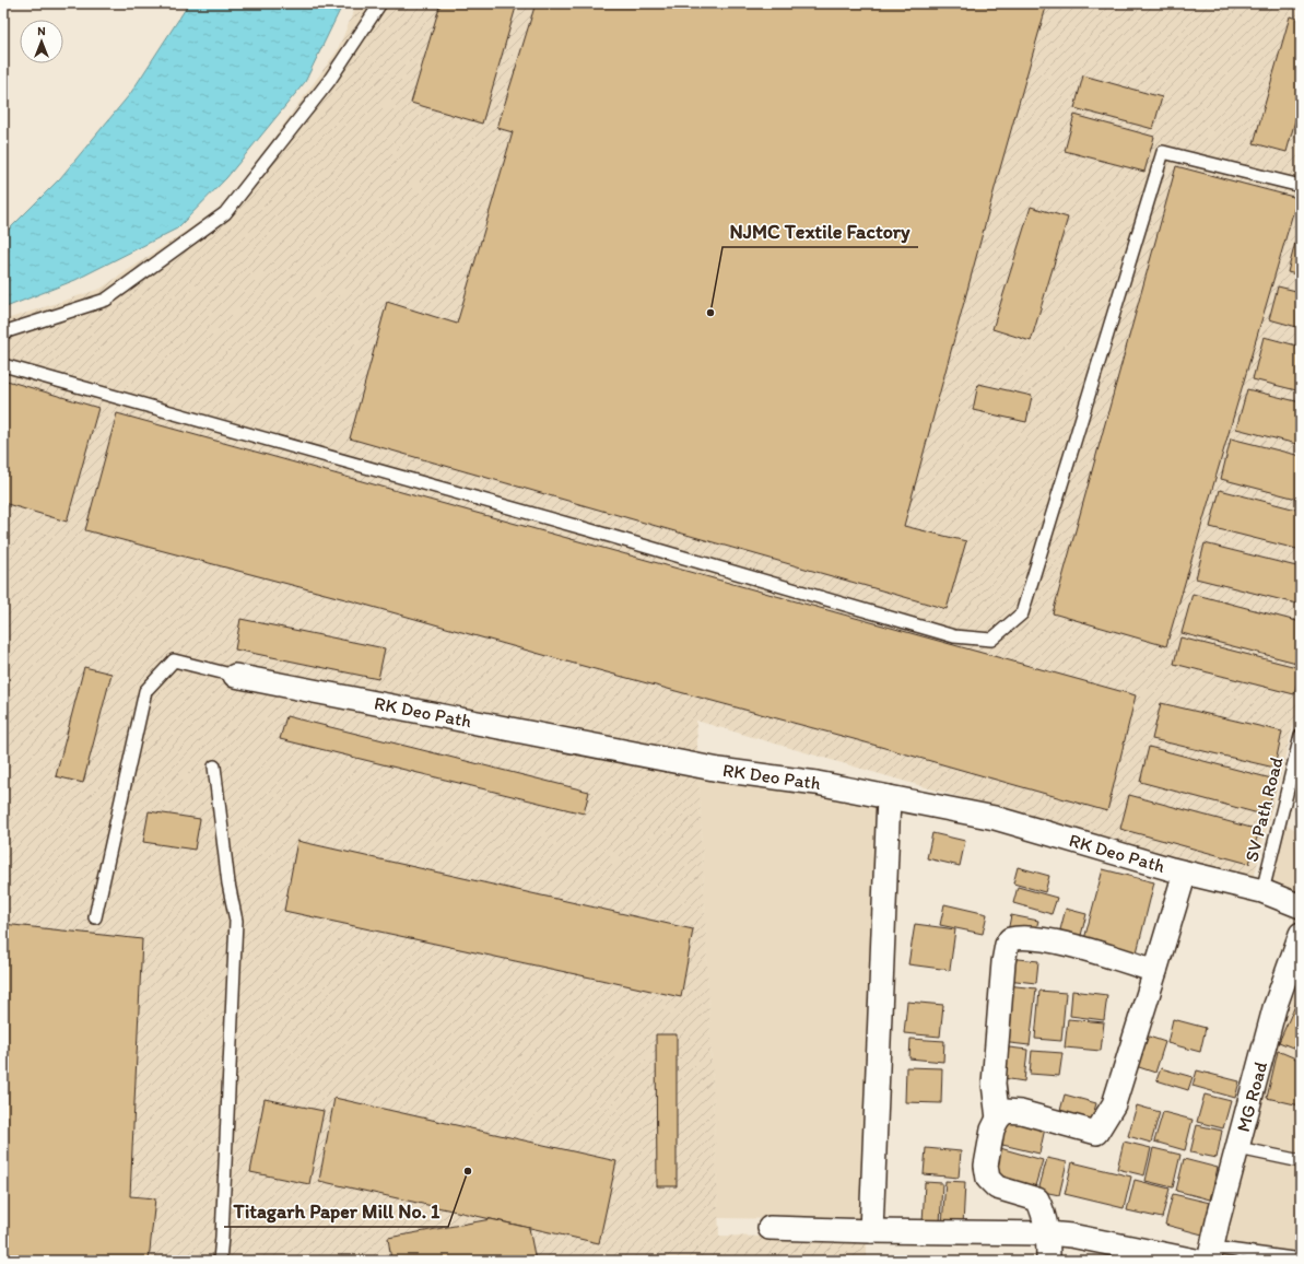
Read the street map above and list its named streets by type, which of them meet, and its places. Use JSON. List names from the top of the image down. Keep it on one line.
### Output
{"streets":{"street":["RK Deo Path","MG Road"],"lane":["SV Path Road"]},"crossings":[["RK Deo Path","SV Path Road"]],"places":["NJMC Textile Factory","Titagarh Paper Mill No. 1"],"north":"top"}
